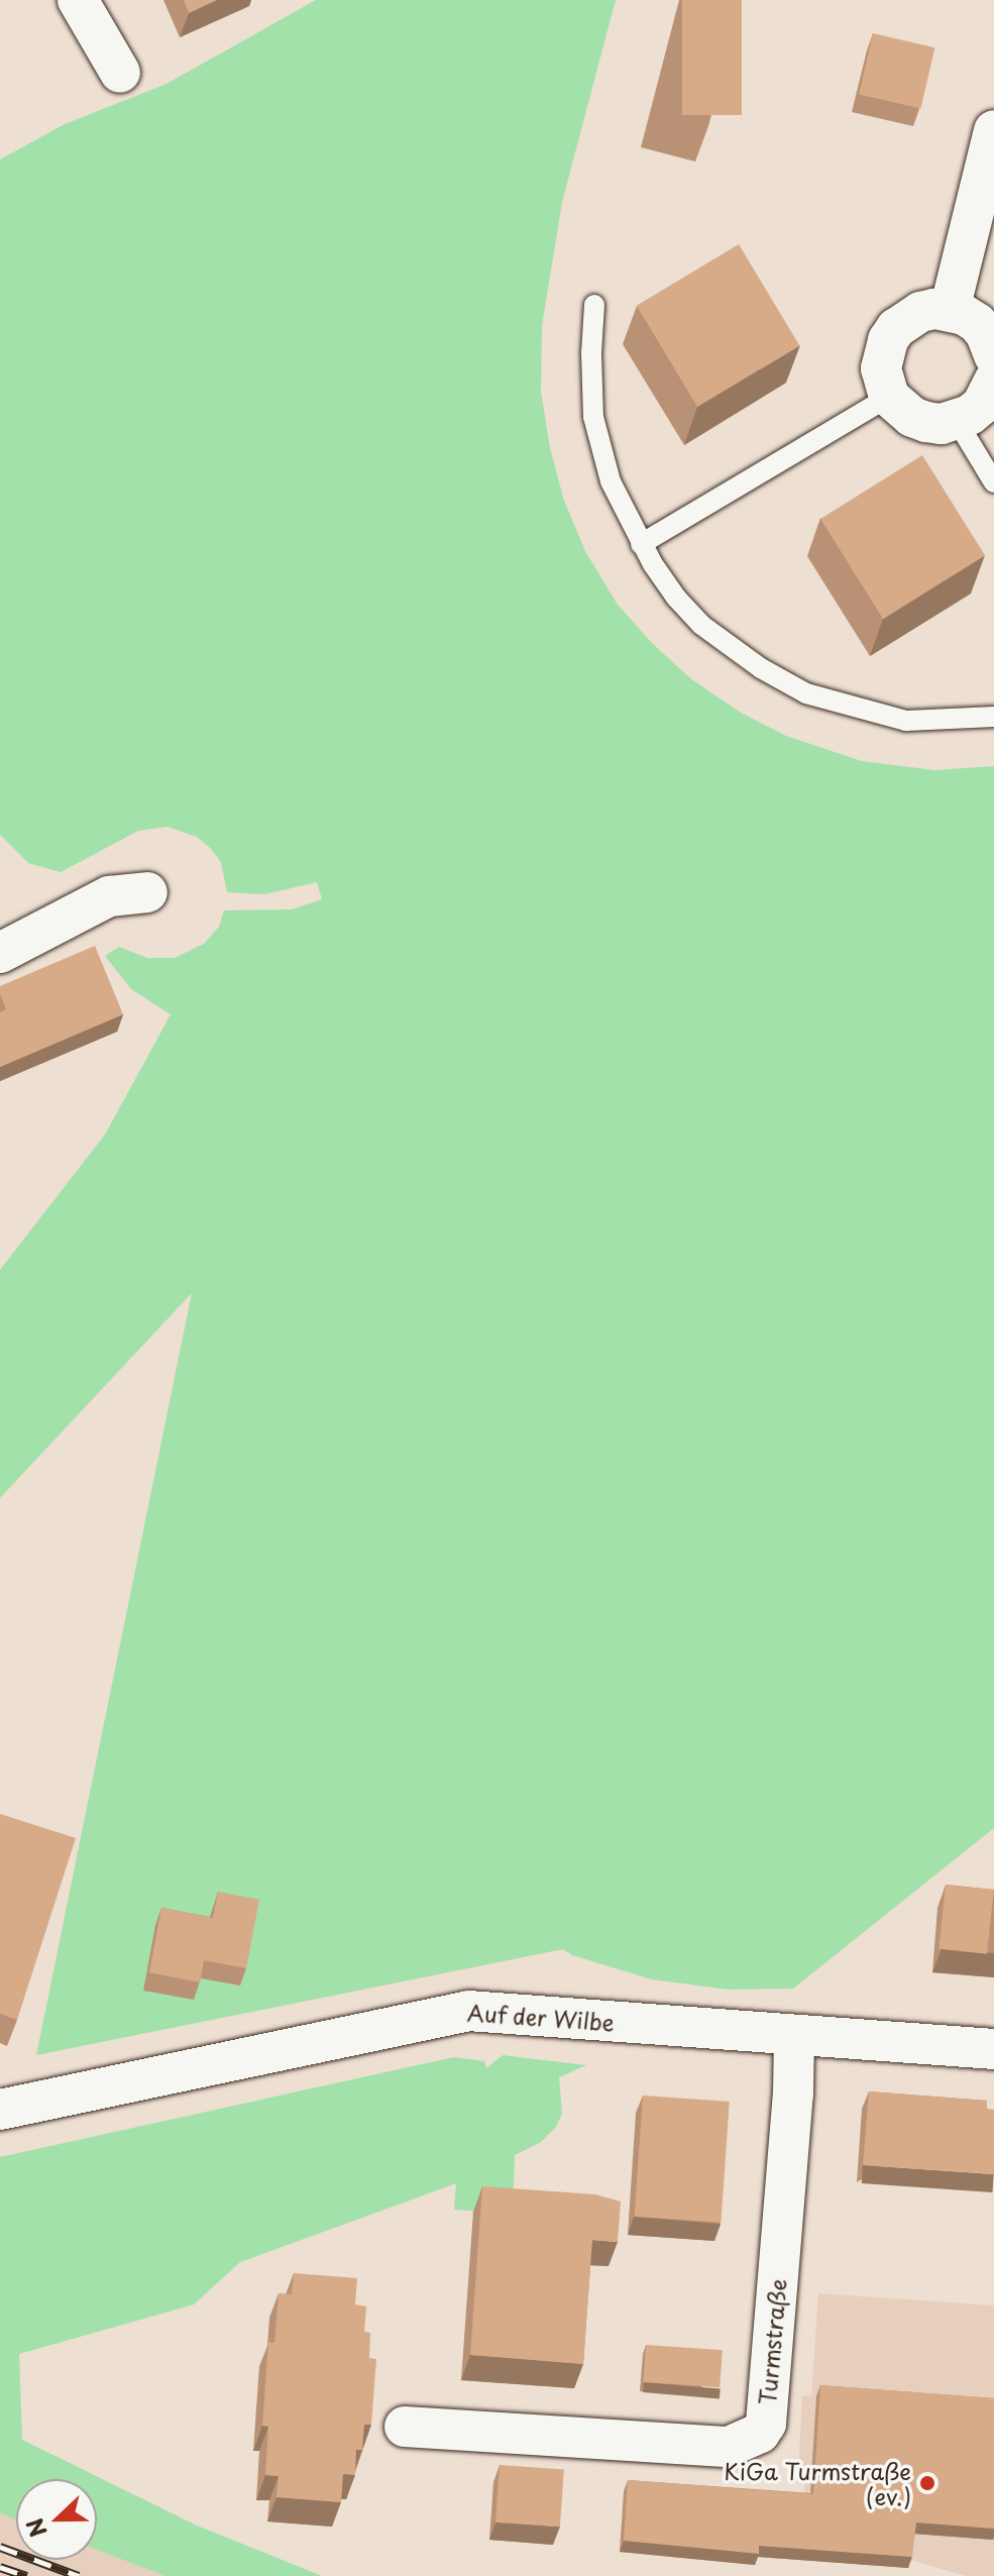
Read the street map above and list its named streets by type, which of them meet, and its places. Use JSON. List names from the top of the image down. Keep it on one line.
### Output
{"streets":{"street":["Auf der Wilbe","Turmstraße"]},"crossings":[["Auf der Wilbe","Turmstraße"]],"places":["KiGa Turmstraße (ev.)"],"north":"left"}
